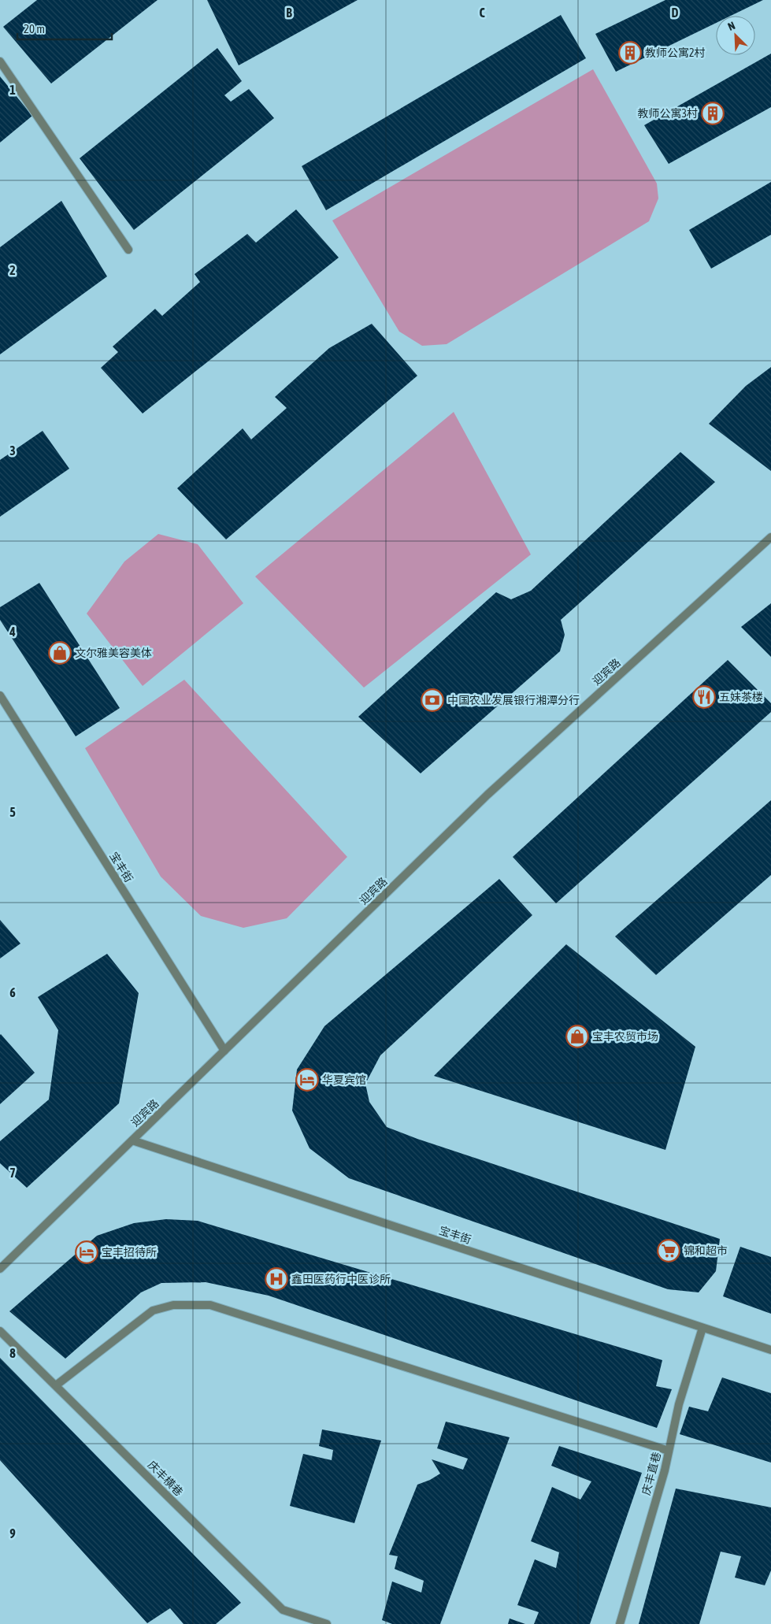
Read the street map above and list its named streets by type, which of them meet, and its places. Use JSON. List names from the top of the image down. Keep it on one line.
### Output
{"streets":{"street":["迎宾路","宝丰街","庆丰直巷","庆丰横巷"]},"crossings":[["迎宾路","宝丰街"],["宝丰街","庆丰直巷"]],"places":{"building":["教师公寓2村","教师公寓3村"],"shop":["文尔雅美容美体","宝丰农贸市场"],"restaurant":["五妹茶楼"],"bank":["中国农业发展银行湘潭分行"],"hotel":["华夏宾馆","宝丰招待所"],"supermarket":["锦和超市"],"hospital":["鑫田医药行中医诊所"]},"scale_bar":"20 m","north":"top left","grid":{"columns":["B","C","D"],"rows":["1","2","3","4","5","6","7","8","9"]}}
